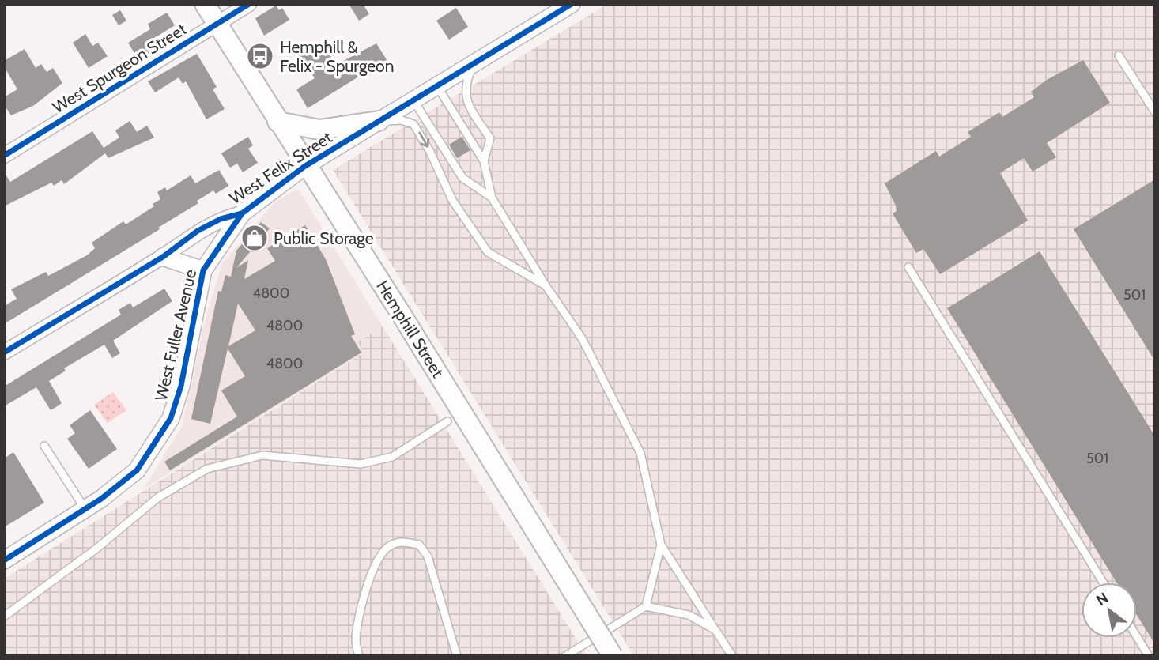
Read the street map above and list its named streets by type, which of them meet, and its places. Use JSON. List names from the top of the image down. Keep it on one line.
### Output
{"streets":{"main road":["Hemphill Street"],"street":["West Spurgeon Street","West Felix Street","West Fuller Avenue"]},"crossings":[["West Spurgeon Street","Hemphill Street"],["West Felix Street","Hemphill Street"],["West Felix Street","West Fuller Avenue"]],"places":{"bus stop":["Hemphill & Felix - Spurgeon"],"shop":["Public Storage"]},"house_numbers":["4800","501","4800","4800","501"],"north":"top left"}
